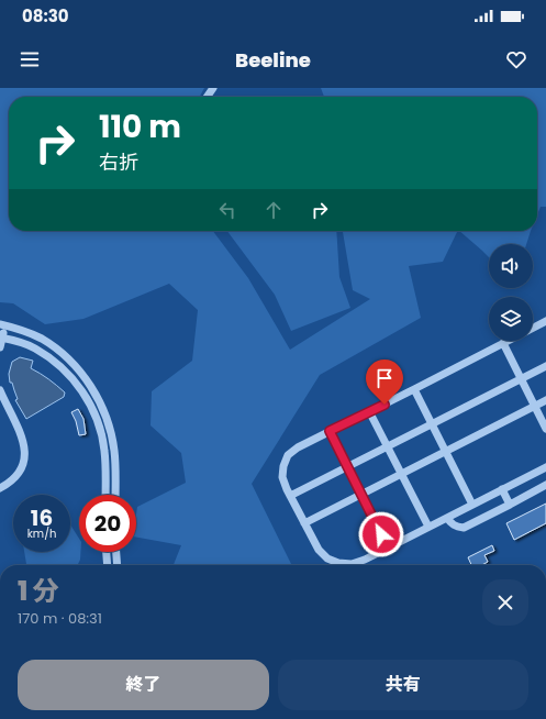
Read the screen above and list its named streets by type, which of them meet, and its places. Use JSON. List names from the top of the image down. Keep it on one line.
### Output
{"page":{"status":"08:30","header":"Beeline","turn":["110 m","右折"],"speed":"16 km/h","limit":"20","heading":["1 分","170 m · 08:31"],"buttons":["終了","共有"]}}
